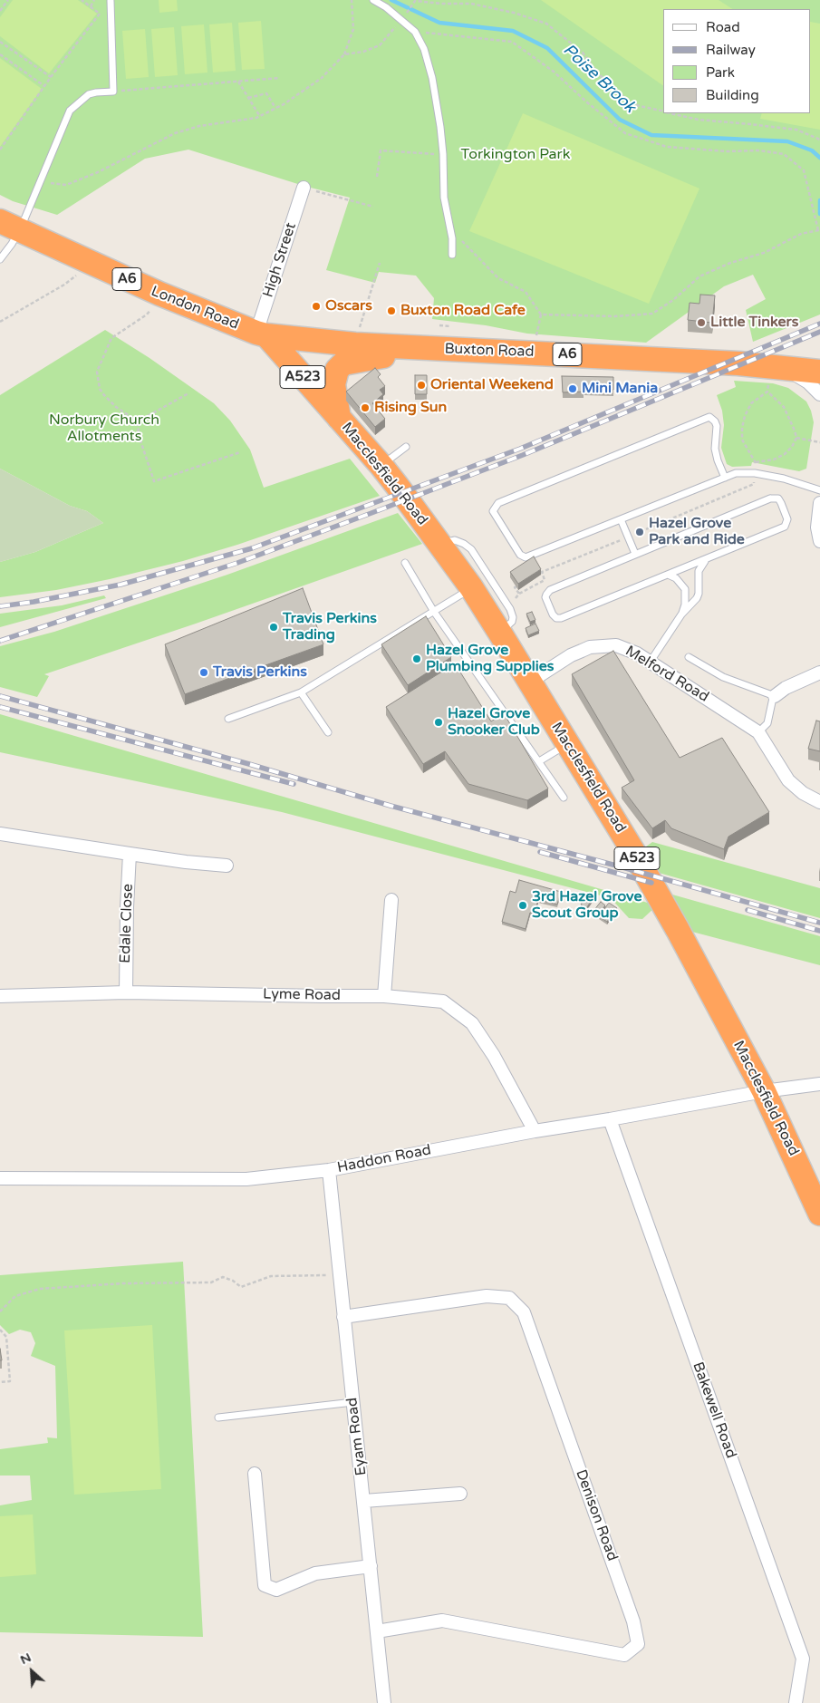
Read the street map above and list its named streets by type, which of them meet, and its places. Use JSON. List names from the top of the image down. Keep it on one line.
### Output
{"streets":{"highway":["A6","London Road","Buxton Road","A523","Macclesfield Road"],"street":["High Street","Melford Road","Edale Close","Lyme Road","Haddon Road","Bakewell Road","Eyam Road","Denison Road"]},"crossings":[["High Street","London Road"],["High Street","Buxton Road"],["High Street","Macclesfield Road"],["London Road","Buxton Road"],["London Road","Macclesfield Road"],["Buxton Road","Macclesfield Road"],["Macclesfield Road","Melford Road"],["Macclesfield Road","Haddon Road"],["Edale Close","Lyme Road"],["Lyme Road","Haddon Road"],["Haddon Road","Bakewell Road"],["Haddon Road","Eyam Road"],["Eyam Road","Denison Road"]],"water":["Poise Brook"],"parks":["Torkington Park","Norbury Church Allotments"],"places":["Oscars","Buxton Road Cafe","Little Tinkers","Oriental Weekend","Mini Mania","Rising Sun","Hazel Grove Park and Ride","Travis Perkins Trading","Hazel Grove Plumbing Supplies","Travis Perkins","Hazel Grove Snooker Club","3rd Hazel Grove Scout Group"],"legend":["Road","Railway","Park","Building"],"north":"top left"}
